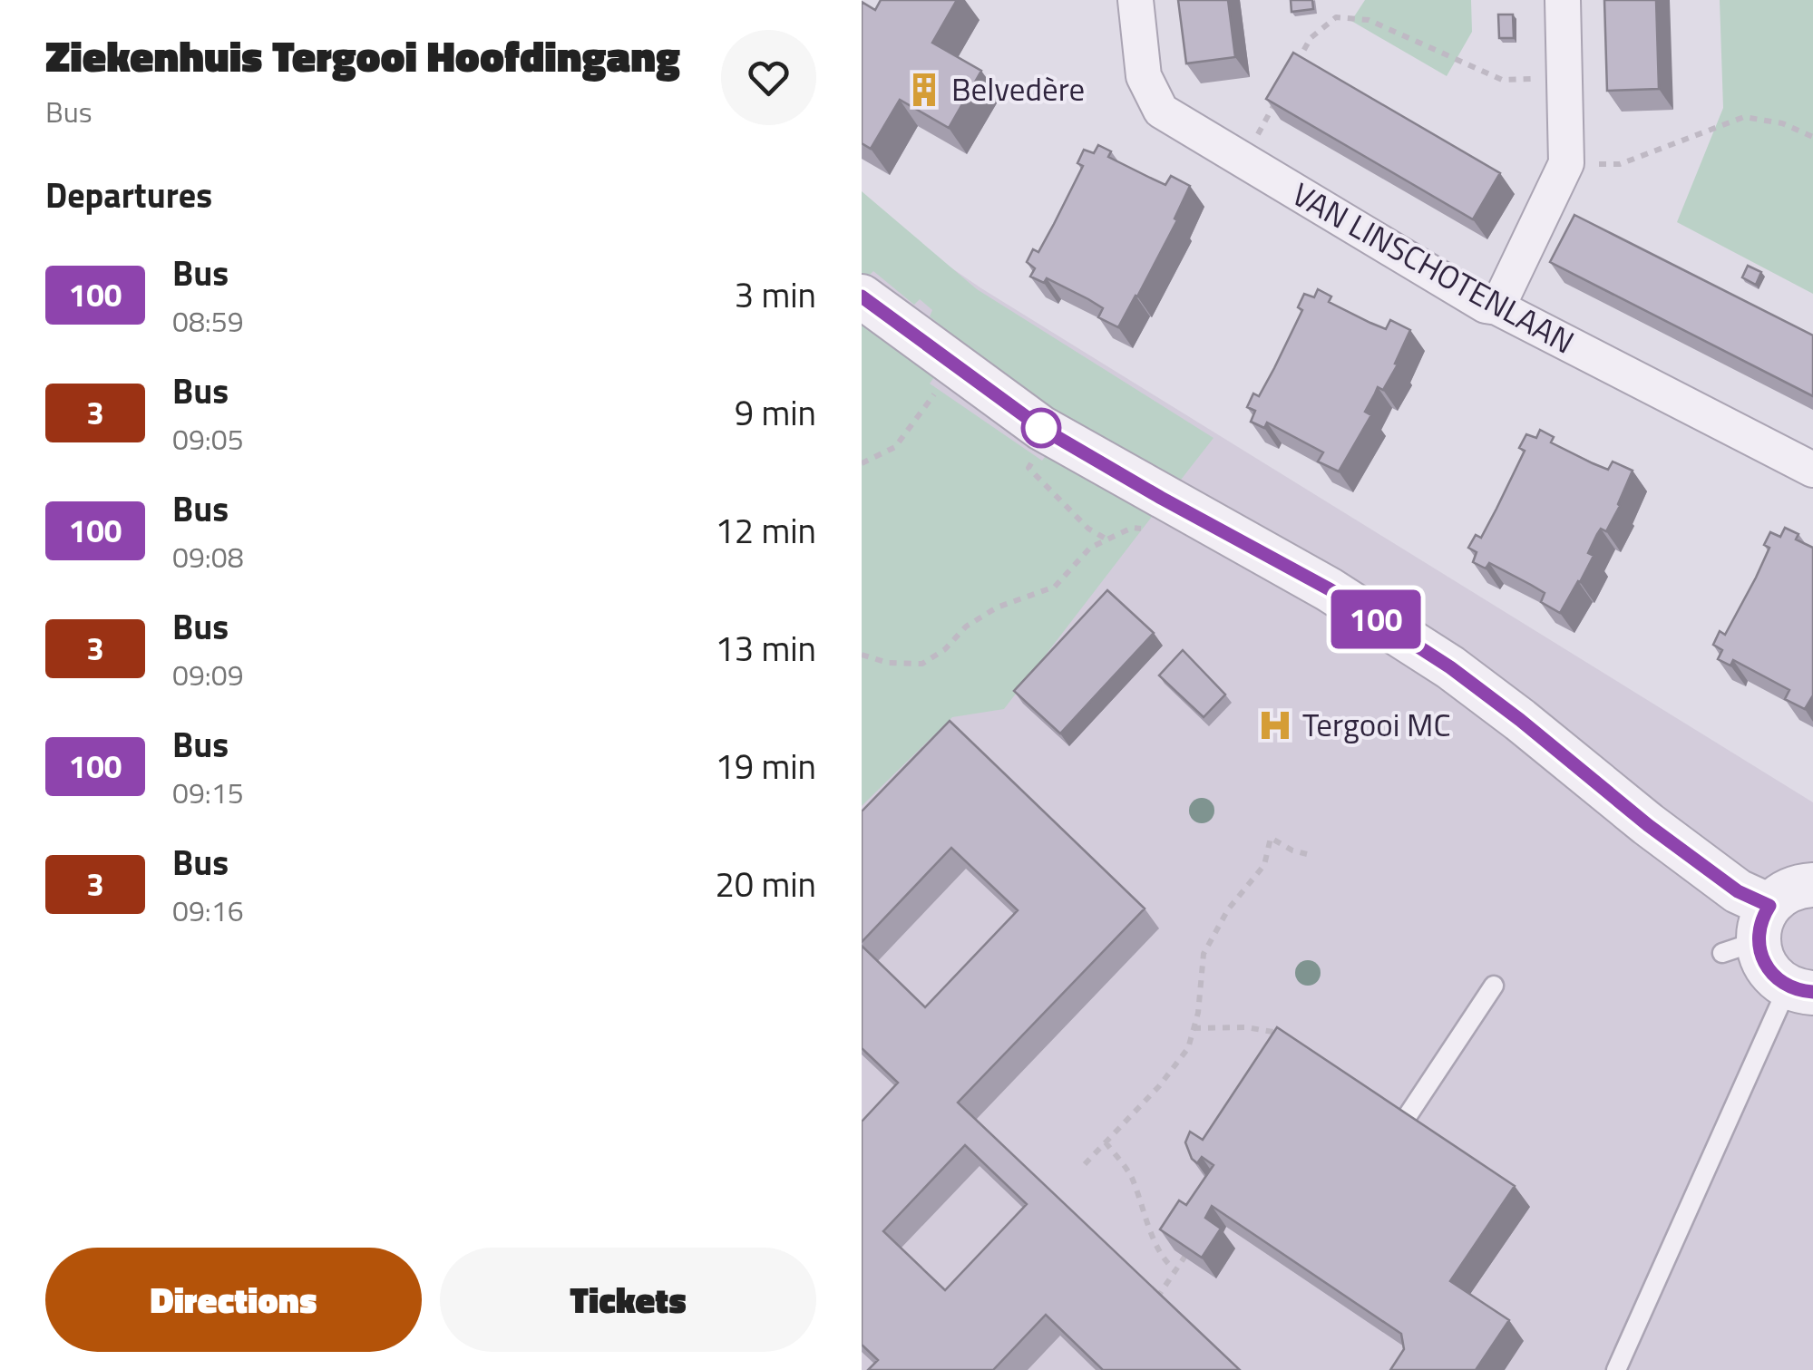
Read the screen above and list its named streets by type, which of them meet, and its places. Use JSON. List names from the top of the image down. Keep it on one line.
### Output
{"streets":{"street":["VAN LINSCHOTENLAAN"]},"places":{"building":["Belvedère"],"hospital":["Tergooi MC"]},"lines":["bus line 100"],"page":{"heading":[["Ziekenhuis Tergooi Hoofdingang","Bus"],"Departures"],"on_map":"100","list":[{"mark":"100","name":"Bus","note":"08:59","value":"3 min"},{"mark":"3","name":"Bus","note":"09:05","value":"9 min"},{"mark":"100","name":"Bus","note":"09:08","value":"12 min"},{"mark":"3","name":"Bus","note":"09:09","value":"13 min"},{"mark":"100","name":"Bus","note":"09:15","value":"19 min"},{"mark":"3","name":"Bus","note":"09:16","value":"20 min"}],"buttons":["Directions","Tickets"]}}
